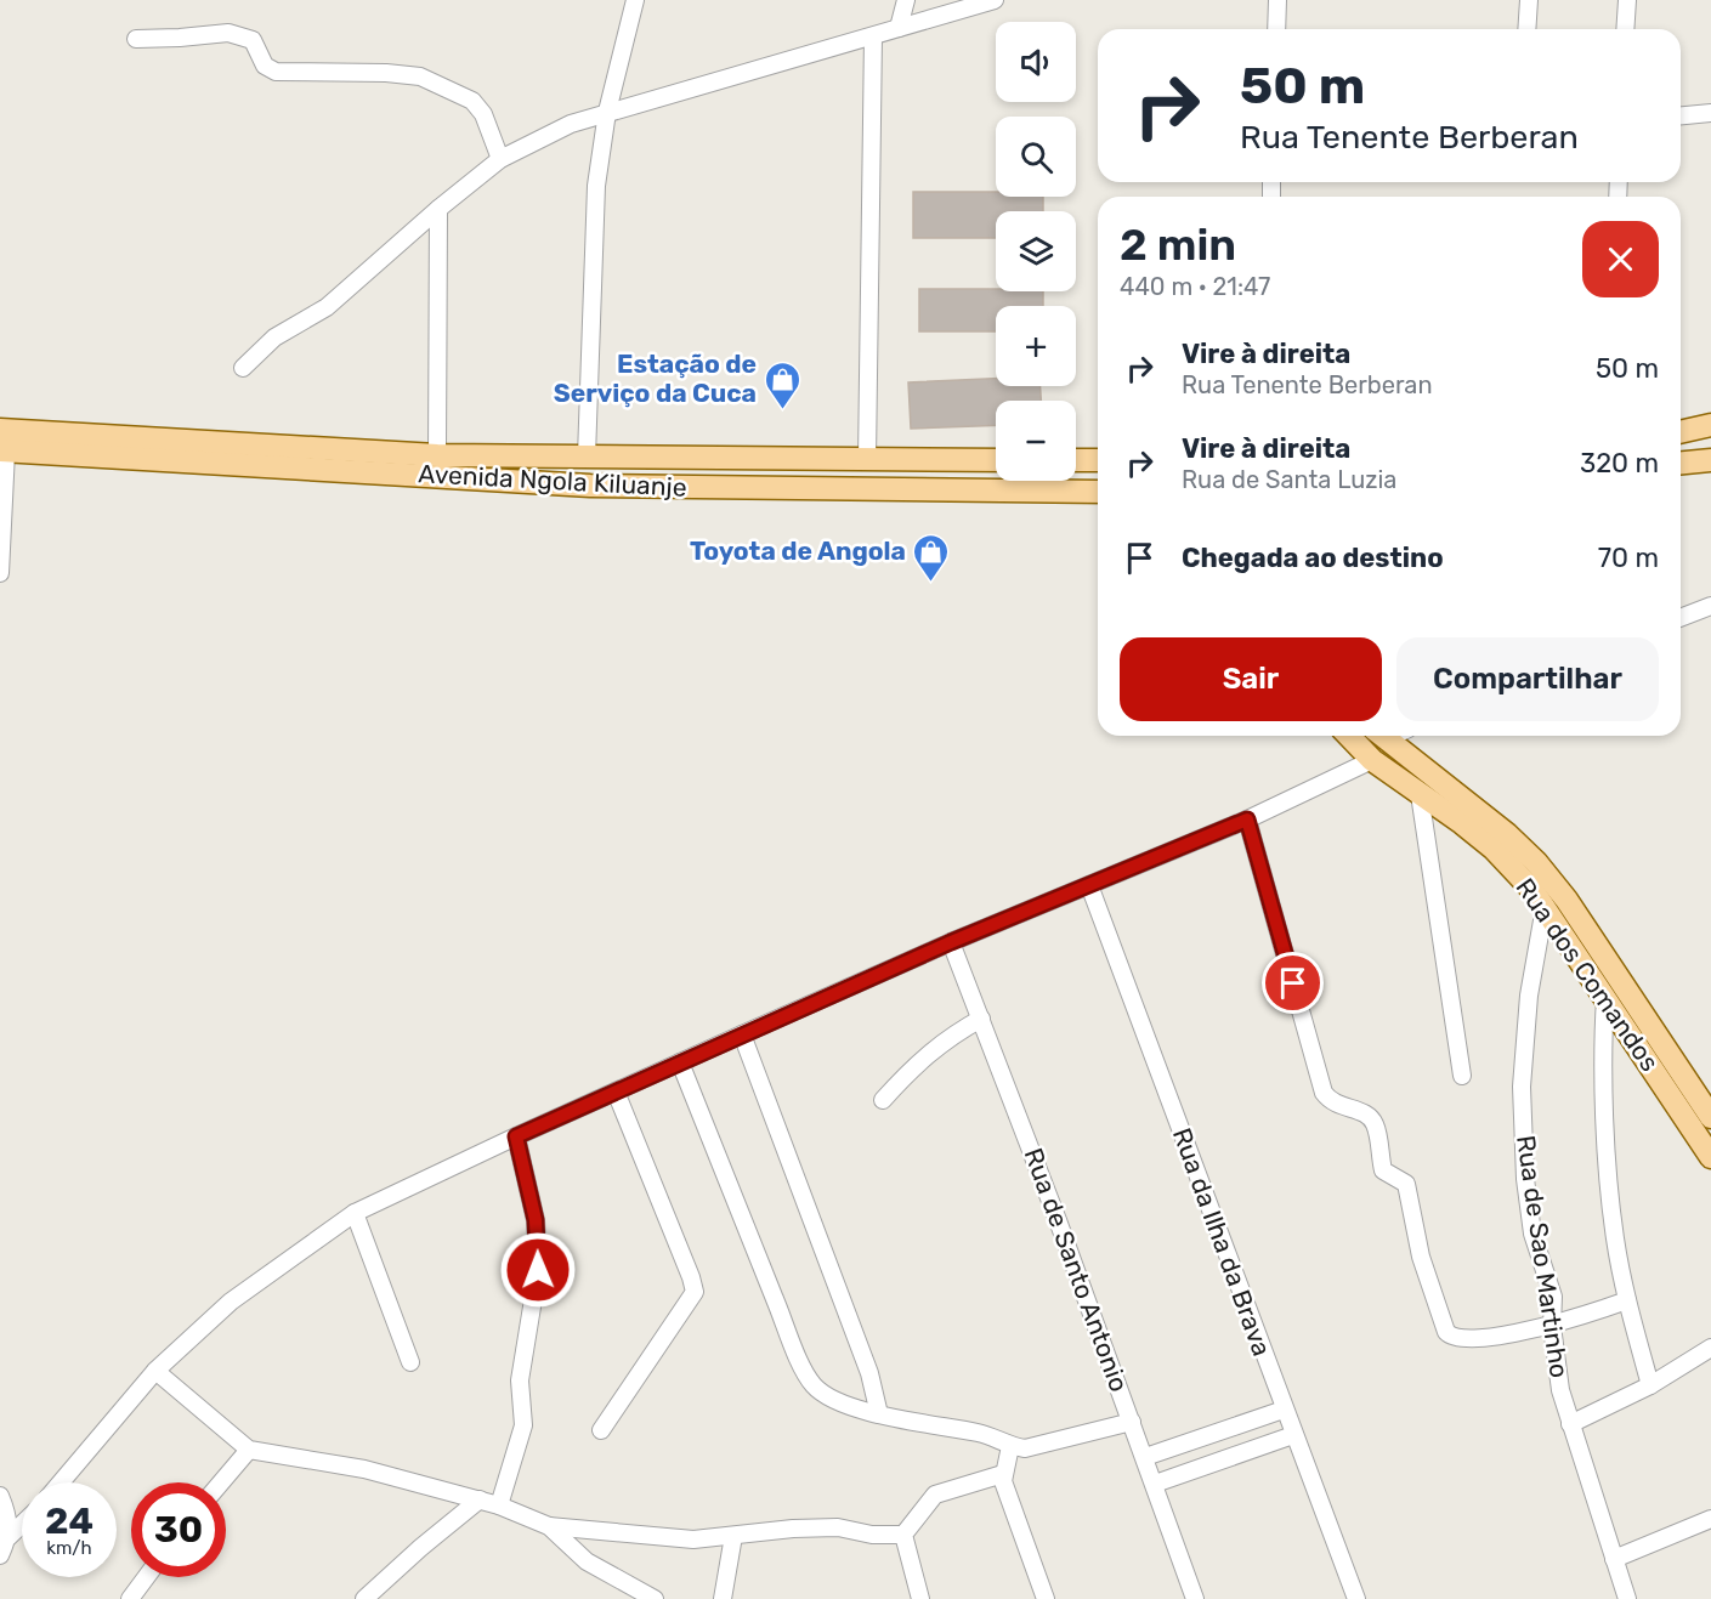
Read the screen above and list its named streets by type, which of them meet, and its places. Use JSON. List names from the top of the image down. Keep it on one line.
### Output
{"streets":{"main road":["Avenida Ngola Kiluanje","Rua dos Comandos"],"street":["Rua da Ilha da Brava","Rua de Sao Martinho","Rua de Santo Antonio"]},"crossings":[["Rua dos Comandos","Rua de Sao Martinho"]],"places":{"shop":["Estação de Serviço da Cuca","Toyota de Angola"]},"page":{"map_buttons":["+","−"],"turn":["50 m","Rua Tenente Berberan"],"heading":["2 min","440 m · 21:47"],"list":[{"name":"Vire à direita","note":"Rua Tenente Berberan","value":"50 m"},{"name":"Vire à direita","note":"Rua de Santa Luzia","value":"320 m"},{"name":"Chegada ao destino","value":"70 m"}],"buttons":["Sair","Compartilhar"],"speed":"24 km/h","limit":"30"}}
